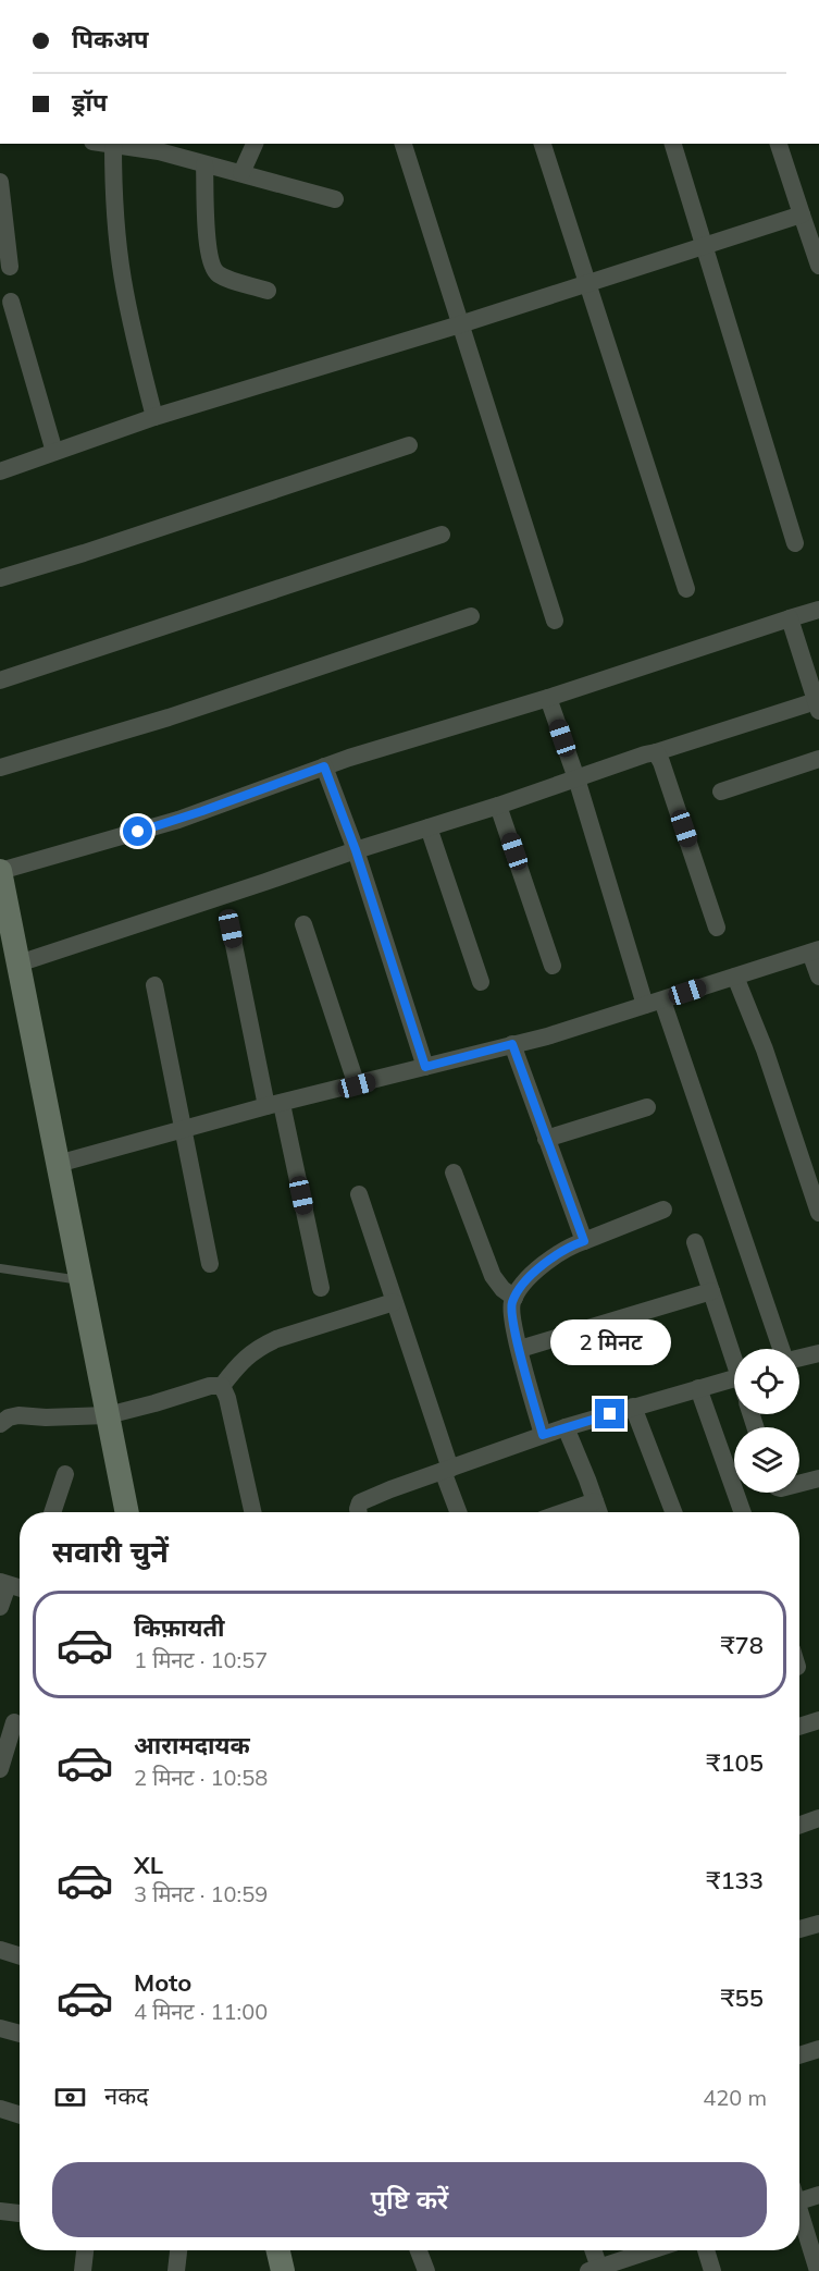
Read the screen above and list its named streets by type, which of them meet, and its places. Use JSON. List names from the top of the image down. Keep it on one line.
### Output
{"page":{"banner":["पिकअप","ड्रॉप"],"bubble":"2 मिनट","heading":"सवारी चुनें","list":[{"name":"किफ़ायती","note":"1 मिनट · 10:57","value":"₹78"},{"name":"आरामदायक","note":"2 मिनट · 10:58","value":"₹105"},{"name":"XL","note":"3 मिनट · 10:59","value":"₹133"},{"name":"Moto","note":"4 मिनट · 11:00","value":"₹55"}],"pay":["नकद","420 m"],"buttons":"पुष्टि करें"}}
